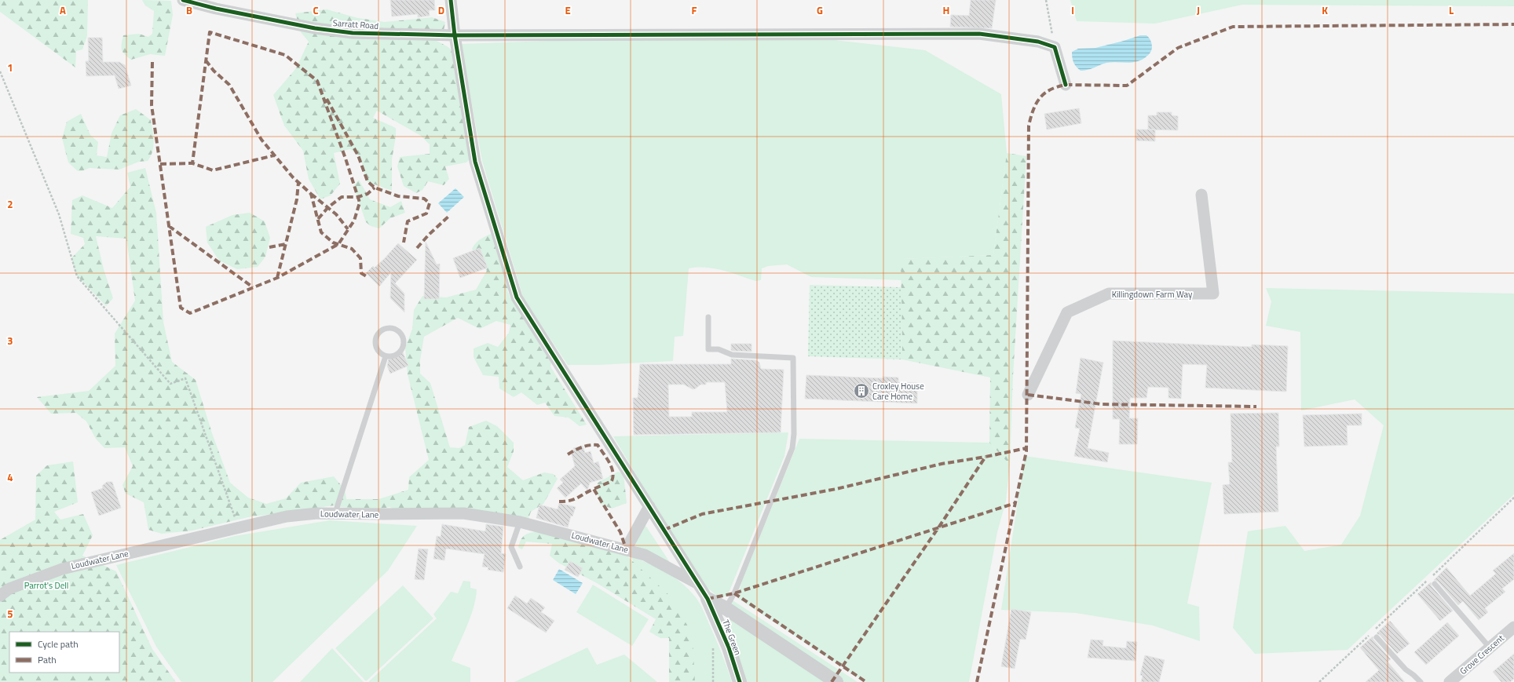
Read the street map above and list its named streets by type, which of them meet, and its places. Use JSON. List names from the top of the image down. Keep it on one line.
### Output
{"streets":{"street":["Sarratt Road","Killingdown Farm Way","Loudwater Lane","The Green","Grove Crescent"]},"parks":["Parrot's Dell"],"places":{"building":["Croxley House Care Home"]},"legend":["Cycle path","Path"],"grid":{"columns":["A","B","C","D","E","F","G","H","I","J","K","L"],"rows":["1","2","3","4","5"]}}
